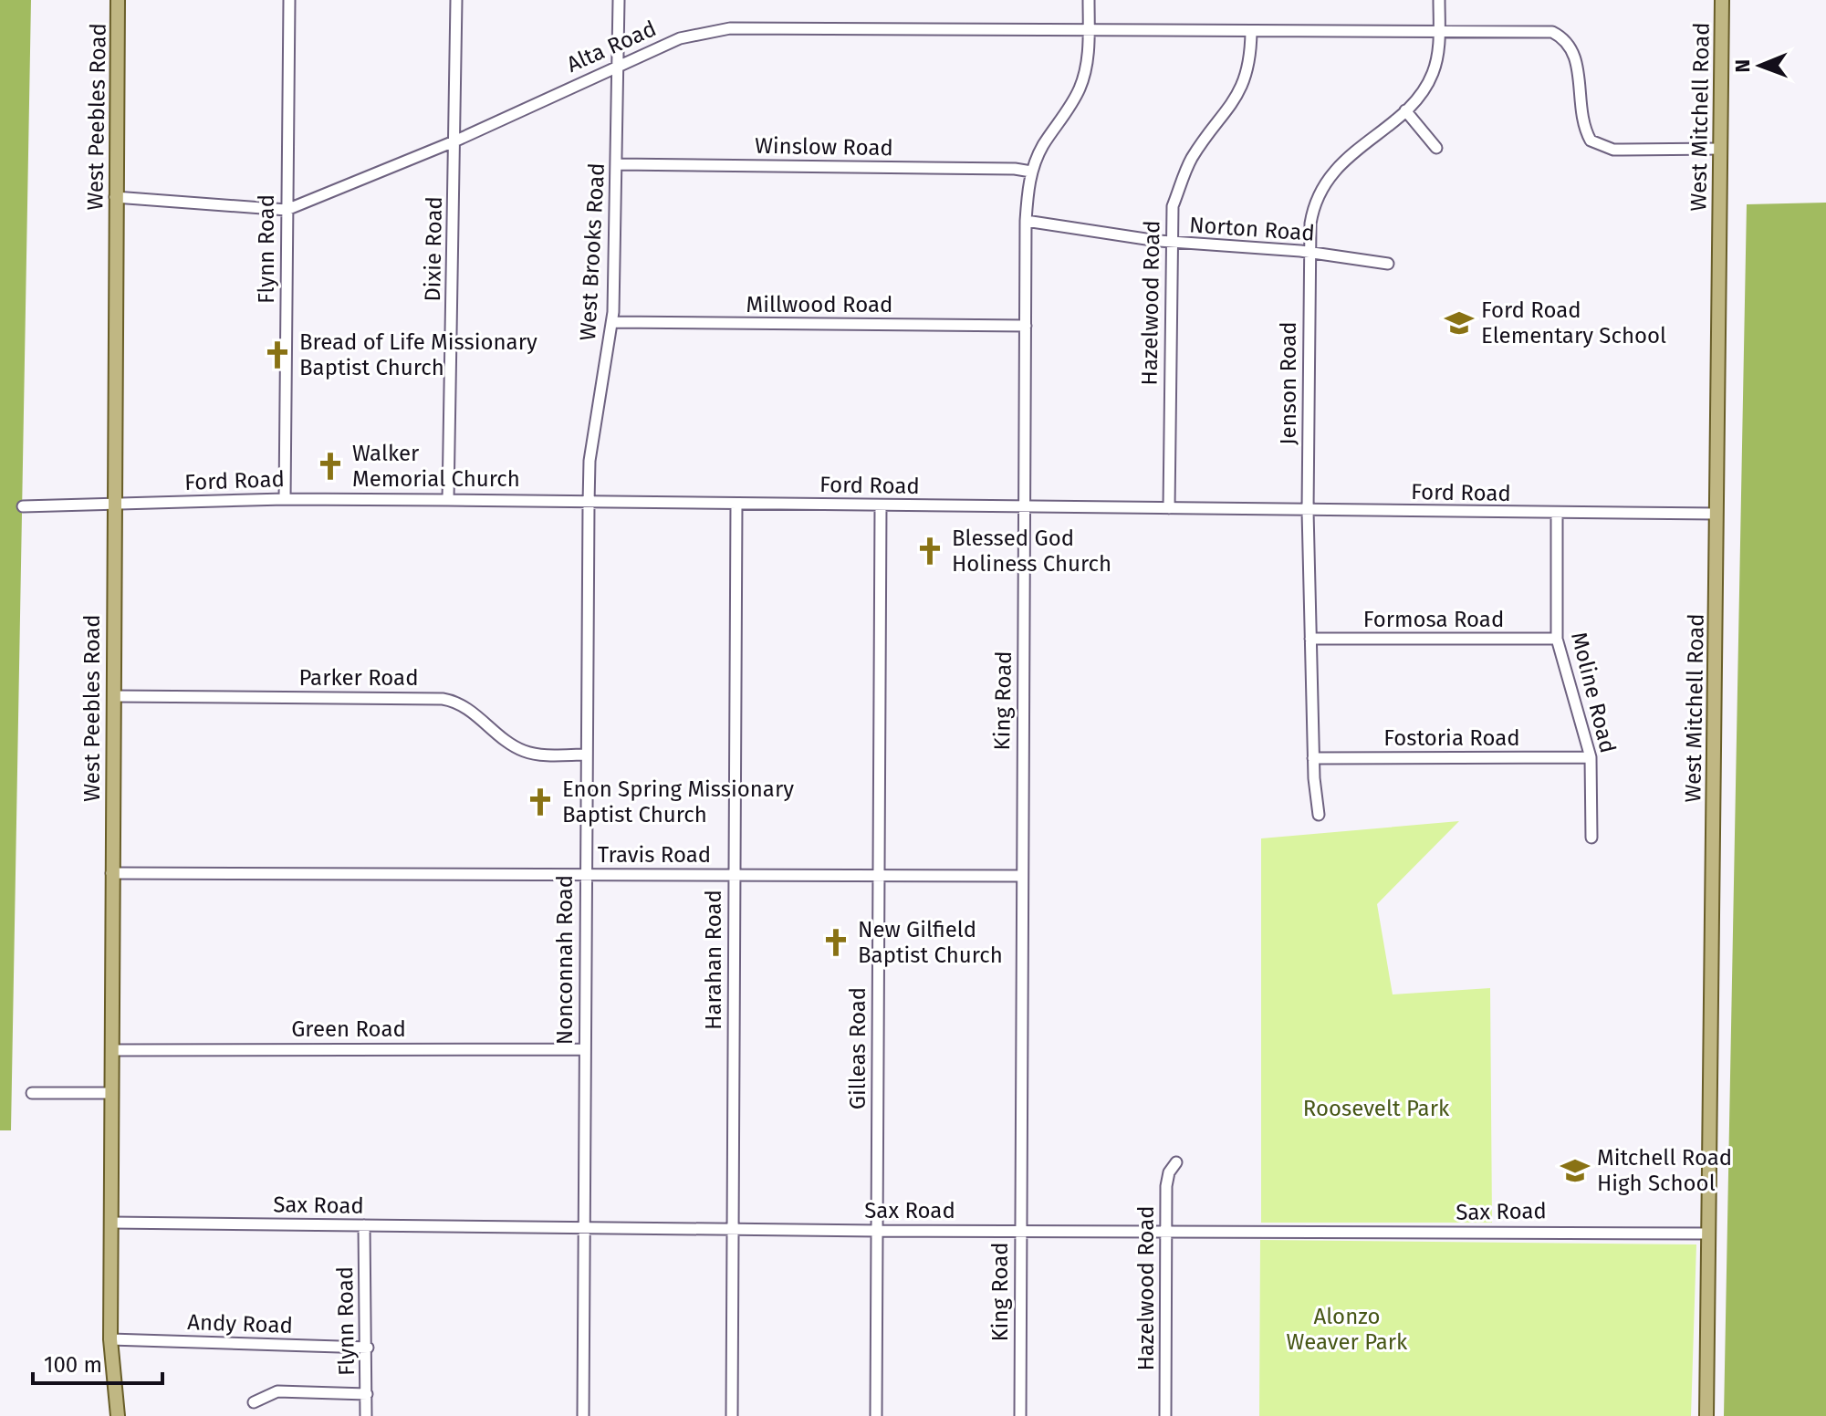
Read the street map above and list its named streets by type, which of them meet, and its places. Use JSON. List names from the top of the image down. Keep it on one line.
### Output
{"streets":{"main road":["West Peebles Road","West Mitchell Road"],"street":["Alta Road","Winslow Road","Norton Road","Flynn Road","Dixie Road","West Brooks Road","Hazelwood Road","Millwood Road","Jenson Road","Ford Road","Formosa Road","Parker Road","Moline Road","King Road","Fostoria Road","Travis Road","Nonconnah Road","Harahan Road","Green Road","Gilleas Road","Sax Road","Andy Road"]},"crossings":[["Alta Road","West Peebles Road"],["Alta Road","West Mitchell Road"],["Alta Road","Flynn Road"],["Alta Road","Dixie Road"],["Alta Road","West Brooks Road"],["Alta Road","Hazelwood Road"],["Alta Road","Jenson Road"],["Alta Road","King Road"],["West Peebles Road","Ford Road"],["West Peebles Road","Parker Road"],["West Peebles Road","Travis Road"],["West Peebles Road","Green Road"],["West Peebles Road","Sax Road"],["West Peebles Road","Andy Road"],["West Mitchell Road","Ford Road"],["West Mitchell Road","Sax Road"],["Winslow Road","West Brooks Road"],["Winslow Road","King Road"],["Norton Road","Hazelwood Road"],["Norton Road","Jenson Road"],["Norton Road","King Road"],["Flynn Road","Ford Road"],["Flynn Road","Sax Road"],["Flynn Road","Andy Road"],["Dixie Road","Ford Road"],["West Brooks Road","Millwood Road"],["West Brooks Road","Ford Road"],["West Brooks Road","Nonconnah Road"],["Hazelwood Road","Ford Road"],["Hazelwood Road","Sax Road"],["Millwood Road","King Road"],["Jenson Road","Ford Road"],["Jenson Road","Formosa Road"],["Jenson Road","Fostoria Road"],["Ford Road","Moline Road"],["Ford Road","King Road"],["Ford Road","Nonconnah Road"],["Ford Road","Harahan Road"],["Ford Road","Gilleas Road"],["Formosa Road","Moline Road"],["Parker Road","Nonconnah Road"],["Moline Road","Fostoria Road"],["King Road","Travis Road"],["King Road","Sax Road"],["Travis Road","Nonconnah Road"],["Travis Road","Harahan Road"],["Travis Road","Gilleas Road"],["Nonconnah Road","Green Road"],["Nonconnah Road","Sax Road"],["Harahan Road","Sax Road"],["Gilleas Road","Sax Road"]],"parks":["Roosevelt Park","Alonzo Weaver Park"],"places":{"school or university":["Ford Road Elementary School","Mitchell Road High School"],"church":["Bread of Life Missionary Baptist Church","Walker Memorial Church","Blessed God Holiness Church","Enon Spring Missionary Baptist Church","New Gilfield Baptist Church"]},"scale_bar":"100 m","north":"left"}
